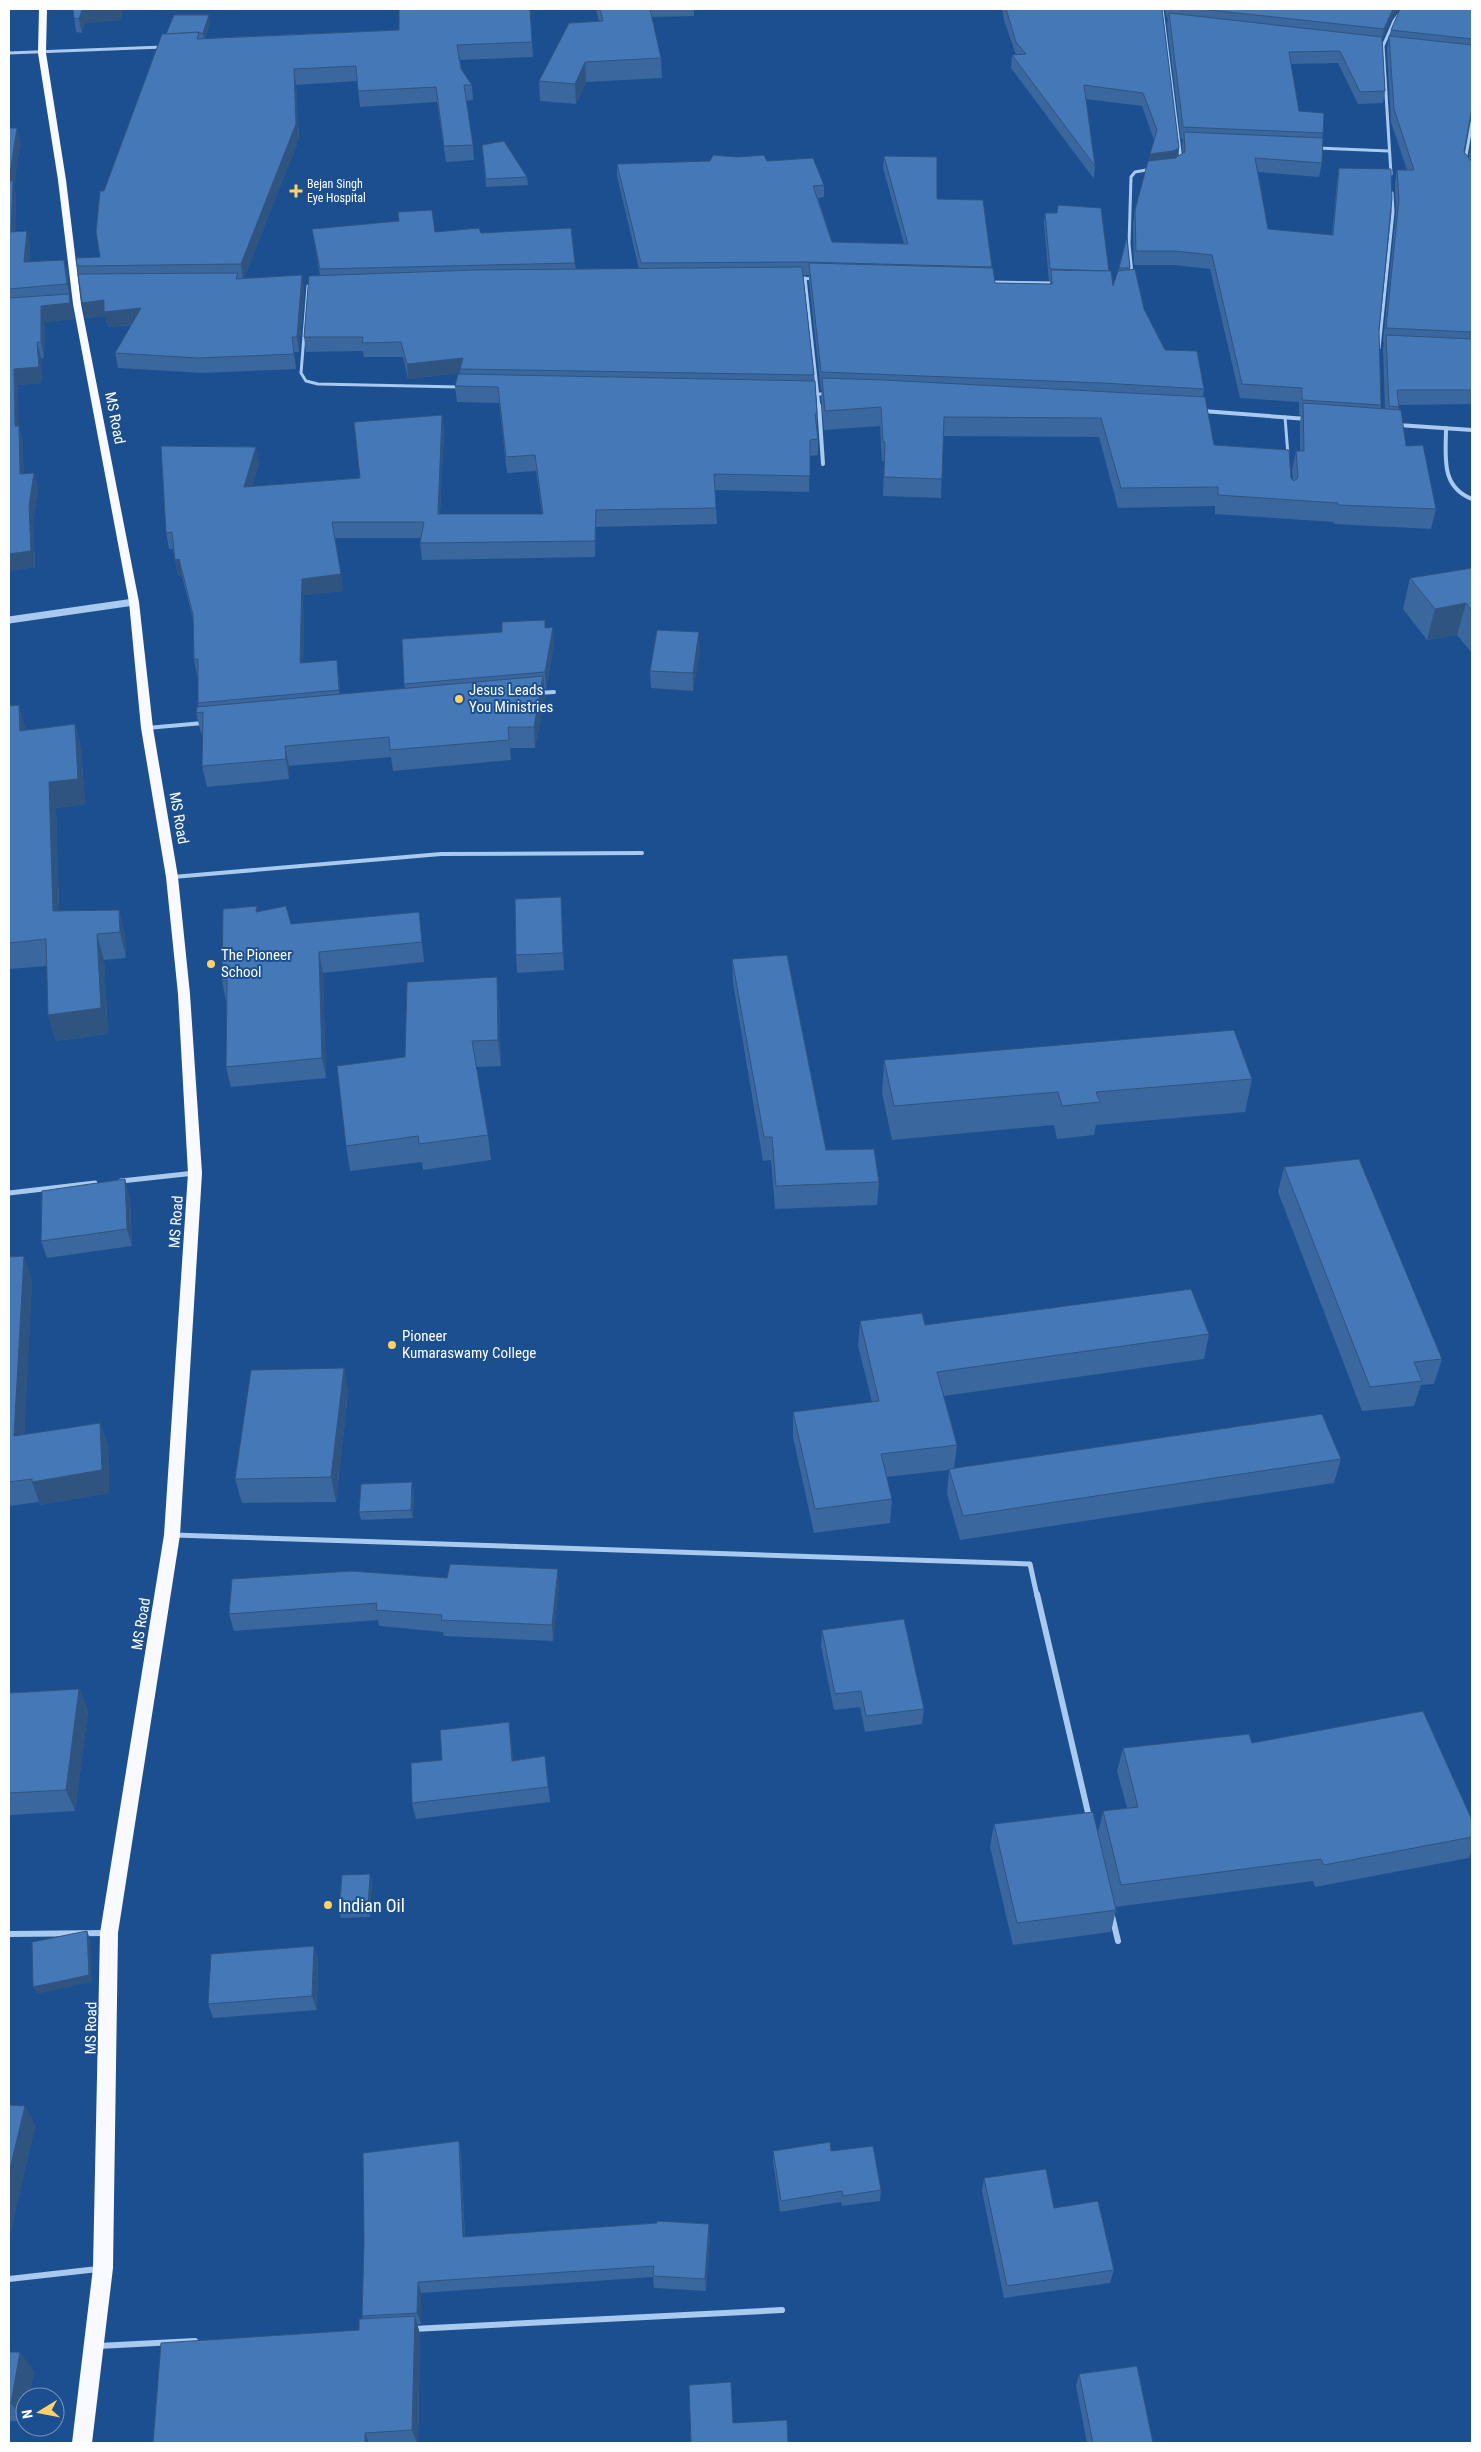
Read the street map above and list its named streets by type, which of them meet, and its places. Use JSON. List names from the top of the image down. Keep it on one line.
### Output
{"streets":{"highway":["MS Road"]},"places":{"health":["Bejan Singh Eye Hospital"],"other":["Jesus Leads You Ministries","The Pioneer School","Pioneer Kumaraswamy College","Indian Oil"]},"north":"left"}
